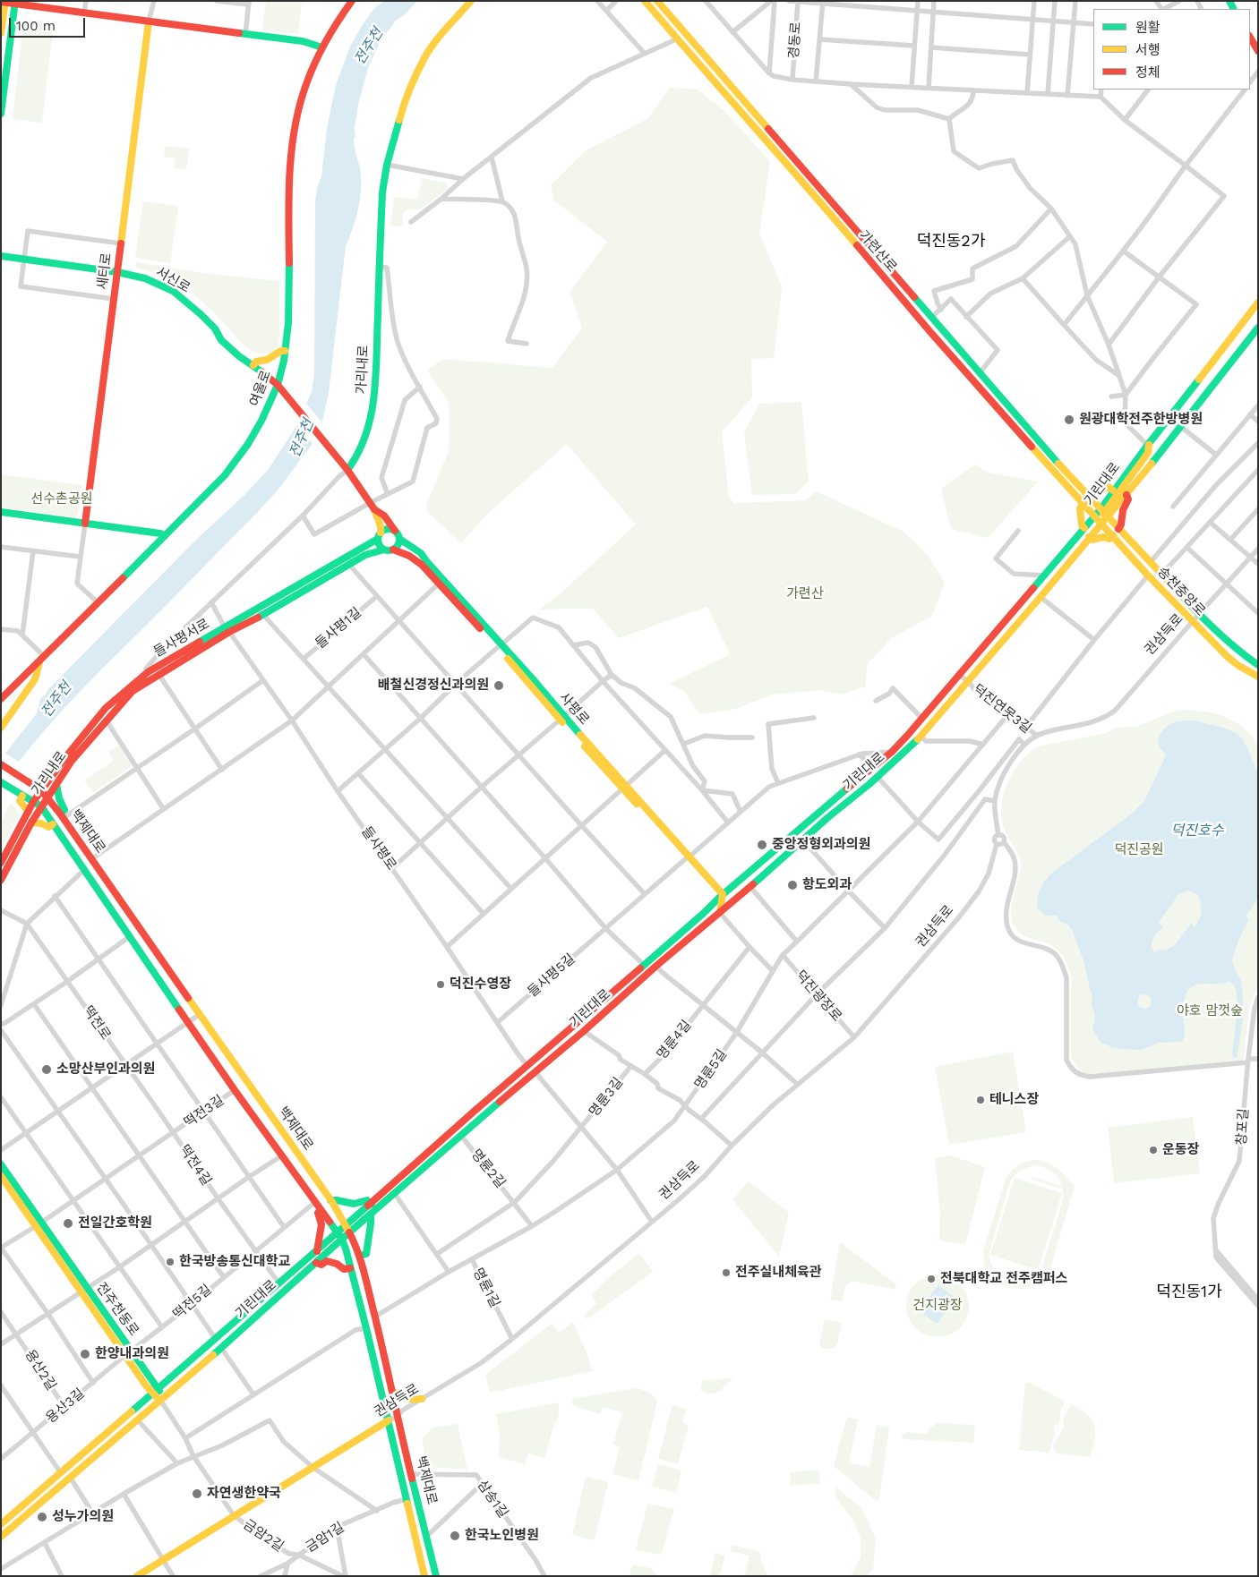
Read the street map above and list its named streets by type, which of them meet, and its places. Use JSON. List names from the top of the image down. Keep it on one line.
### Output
{"streets":{"street":["경동로","가련산로","새터로","서신로","가리내로","여울로","기린대로","송천중앙로","들사평1길","권삼득로","들사평서로","사평로","덕진연못3길","백제대로","들사평로","들사평5길","덕진광장로","떡전로","명륜4길","명륜5길","명륜3길","떡전3길","창포길","떡전4길","명륜2길","명륜1길","떡전5길","전주천동로","용산2길","용산3길","삼송1길","금암2길","금암1길"]},"crossings":[["가련산로","기린대로"],["가련산로","송천중앙로"],["새터로","서신로"],["새터로","여울로"],["서신로","여울로"],["서신로","사평로"],["가리내로","들사평서로"],["가리내로","사평로"],["가리내로","백제대로"],["가리내로","들사평로"],["기린대로","송천중앙로"],["기린대로","사평로"],["기린대로","덕진연못3길"],["기린대로","백제대로"],["기린대로","들사평로"],["기린대로","들사평5길"],["기린대로","명륜3길"],["기린대로","떡전4길"],["기린대로","명륜2길"],["기린대로","전주천동로"],["송천중앙로","권삼득로"],["권삼득로","덕진연못3길"],["권삼득로","백제대로"],["권삼득로","덕진광장로"],["권삼득로","명륜3길"],["권삼득로","창포길"],["권삼득로","명륜1길"],["권삼득로","금암2길"],["들사평서로","사평로"],["들사평서로","백제대로"],["들사평서로","들사평로"],["사평로","들사평5길"],["덕진연못3길","덕진광장로"],["백제대로","떡전3길"],["백제대로","떡전4길"],["백제대로","명륜1길"],["백제대로","떡전5길"],["백제대로","삼송1길"],["백제대로","금암1길"],["들사평로","들사평5길"],["덕진광장로","명륜5길"],["떡전로","떡전3길"],["명륜3길","명륜2길"],["떡전3길","떡전4길"],["떡전3길","전주천동로"],["떡전4길","떡전5길"],["떡전4길","전주천동로"],["떡전5길","전주천동로"],["떡전5길","용산3길"],["전주천동로","용산3길"],["용산2길","용산3길"],["금암2길","금암1길"]],"districts":["덕진동2가","덕진동1가"],"water":["전주천","덕진호수"],"parks":["선수촌공원","가련산","덕진공원","야호 맘껏숲","건지광장"],"places":["원광대학전주한방병원","배철신경정신과의원","중앙정형외과의원","항도외과","덕진수영장","소망산부인과의원","테니스장","운동장","전일간호학원","한국방송통신대학교","전주실내체육관","전북대학교 전주캠퍼스","한양내과의원","자연생한약국","성누가의원","한국노인병원"],"legend":["원활","서행","정체"],"scale_bar":"100 m"}
